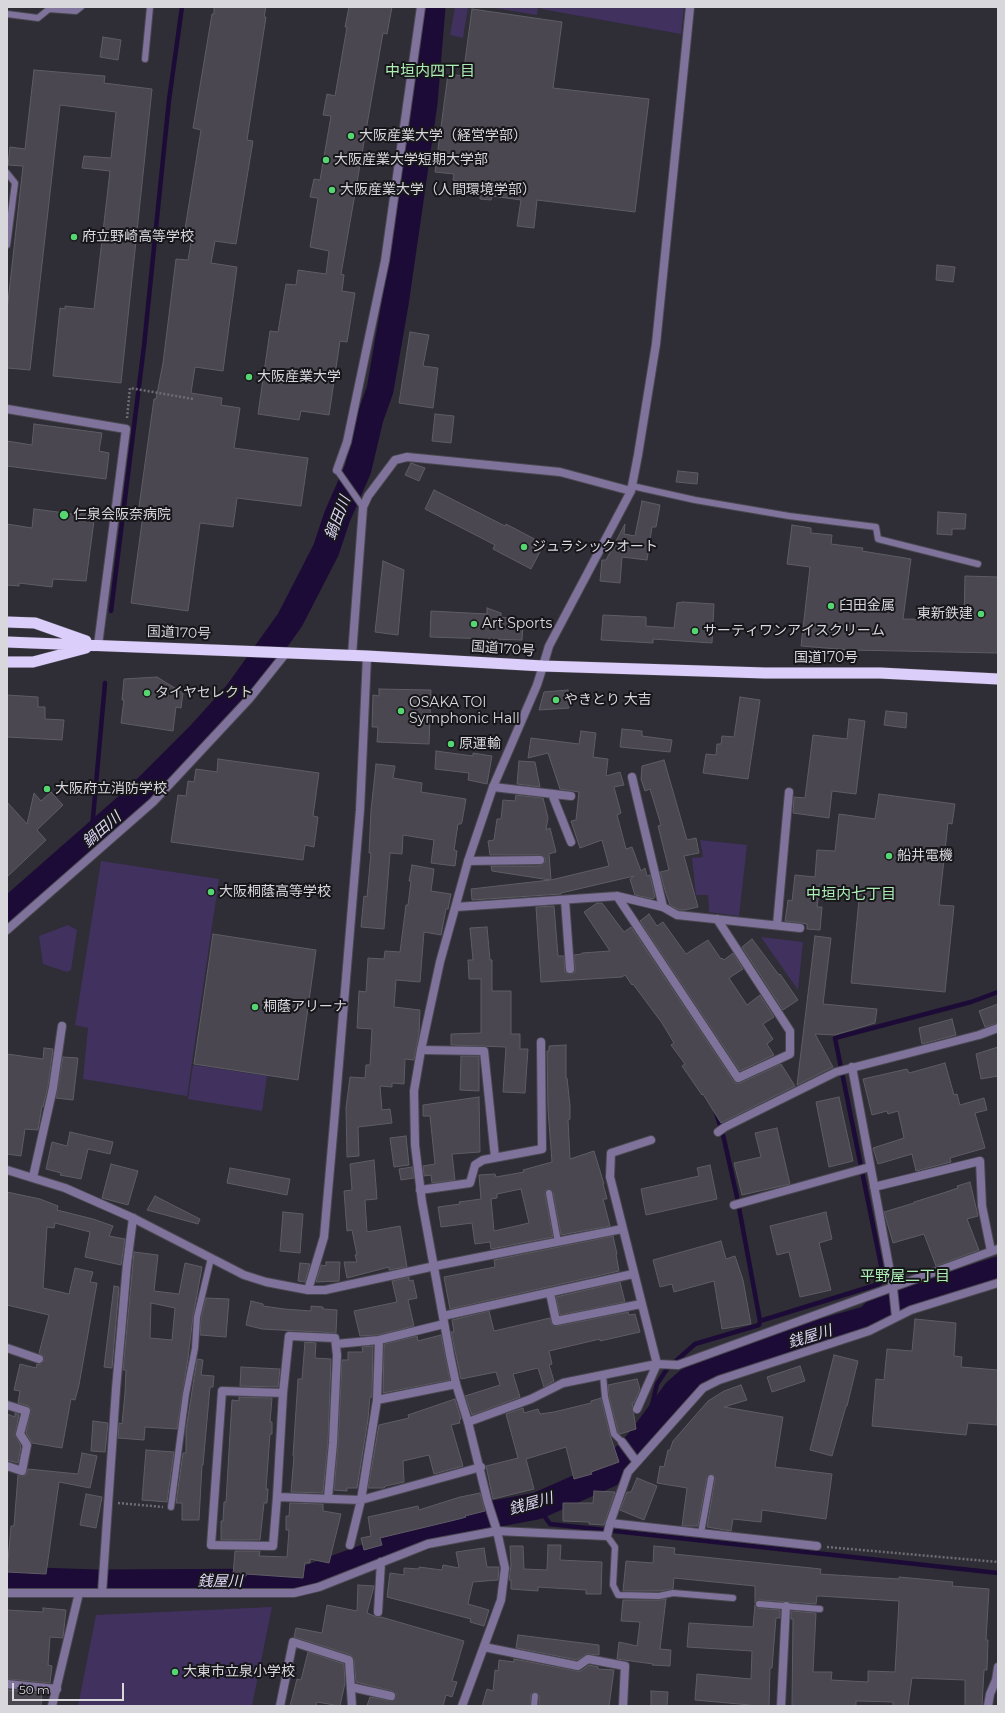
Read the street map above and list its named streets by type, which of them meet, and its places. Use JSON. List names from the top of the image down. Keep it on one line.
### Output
{"streets":{"highway":["国道170号"]},"districts":["中垣内四丁目","中垣内七丁目","平野屋二丁目"],"water":["鍋田川","銭屋川"],"places":["大阪産業大学（経営学部）","大阪産業大学短期大学部","大阪産業大学（人間環境学部）","府立野崎高等学校","大阪産業大学","仁泉会阪奈病院","ジュラシックオート","臼田金属","東新鉄建","Art Sports","サーティワンアイスクリーム","タイヤセレクト","やきとり 大吉","OSAKA TOI Symphonic Hall","原運輸","大阪府立消防学校","船井電機","大阪桐蔭高等学校","桐蔭アリーナ","大東市立泉小学校"],"scale_bar":"50 m"}
